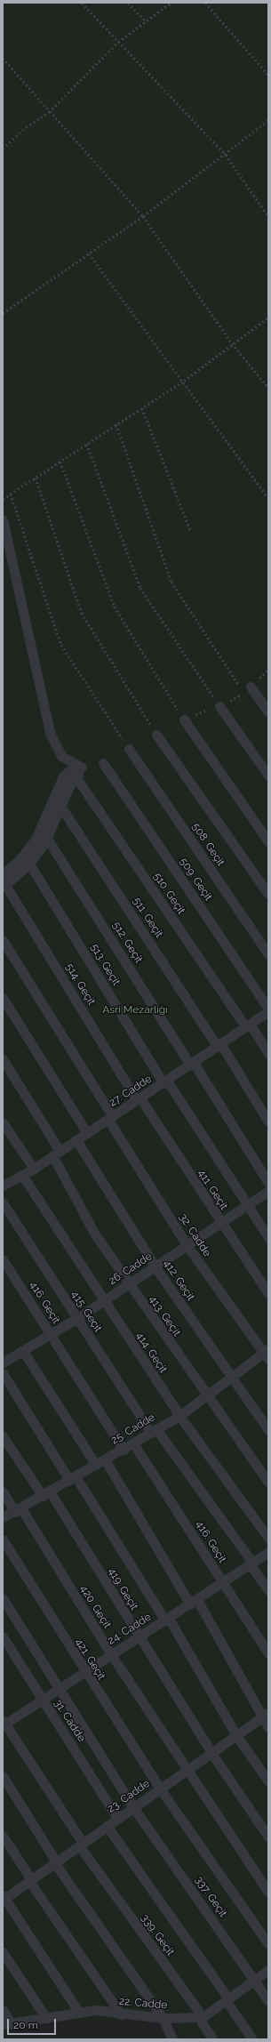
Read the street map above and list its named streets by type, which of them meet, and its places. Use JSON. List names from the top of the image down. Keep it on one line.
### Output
{"streets":{"lane":["508. Geçit","509. Geçit","510. Geçit","511. Geçit","512. Geçit","513. Geçit","514. Geçit","27. Cadde","411. Geçit","32. Cadde","26. Cadde","412. Geçit","416. Geçit","415. Geçit","413. Geçit","414. Geçit","25. Cadde","419. Geçit","420. Geçit","24. Cadde","421. Geçit","31. Cadde","23. Cadde","337. Geçit","339. Geçit","22. Cadde"]},"crossings":[["510. Geçit","27. Cadde"],["511. Geçit","27. Cadde"],["512. Geçit","27. Cadde"],["513. Geçit","27. Cadde"],["513. Geçit","26. Cadde"],["514. Geçit","27. Cadde"],["514. Geçit","411. Geçit"],["27. Cadde","411. Geçit"],["27. Cadde","32. Cadde"],["27. Cadde","412. Geçit"],["27. Cadde","413. Geçit"],["27. Cadde","414. Geçit"],["411. Geçit","26. Cadde"],["32. Cadde","26. Cadde"],["32. Cadde","25. Cadde"],["26. Cadde","412. Geçit"],["26. Cadde","416. Geçit"],["26. Cadde","415. Geçit"],["26. Cadde","413. Geçit"],["26. Cadde","414. Geçit"],["412. Geçit","25. Cadde"],["416. Geçit","25. Cadde"],["416. Geçit","24. Cadde"],["415. Geçit","25. Cadde"],["415. Geçit","24. Cadde"],["413. Geçit","25. Cadde"],["414. Geçit","25. Cadde"],["25. Cadde","419. Geçit"],["25. Cadde","420. Geçit"],["419. Geçit","24. Cadde"],["419. Geçit","23. Cadde"],["420. Geçit","24. Cadde"],["420. Geçit","23. Cadde"],["24. Cadde","421. Geçit"],["24. Cadde","31. Cadde"],["24. Cadde","337. Geçit"],["24. Cadde","339. Geçit"],["421. Geçit","23. Cadde"],["31. Cadde","23. Cadde"],["23. Cadde","337. Geçit"],["23. Cadde","339. Geçit"],["339. Geçit","22. Cadde"]],"parks":["Asri Mezarlığı"],"scale_bar":"20 m"}
